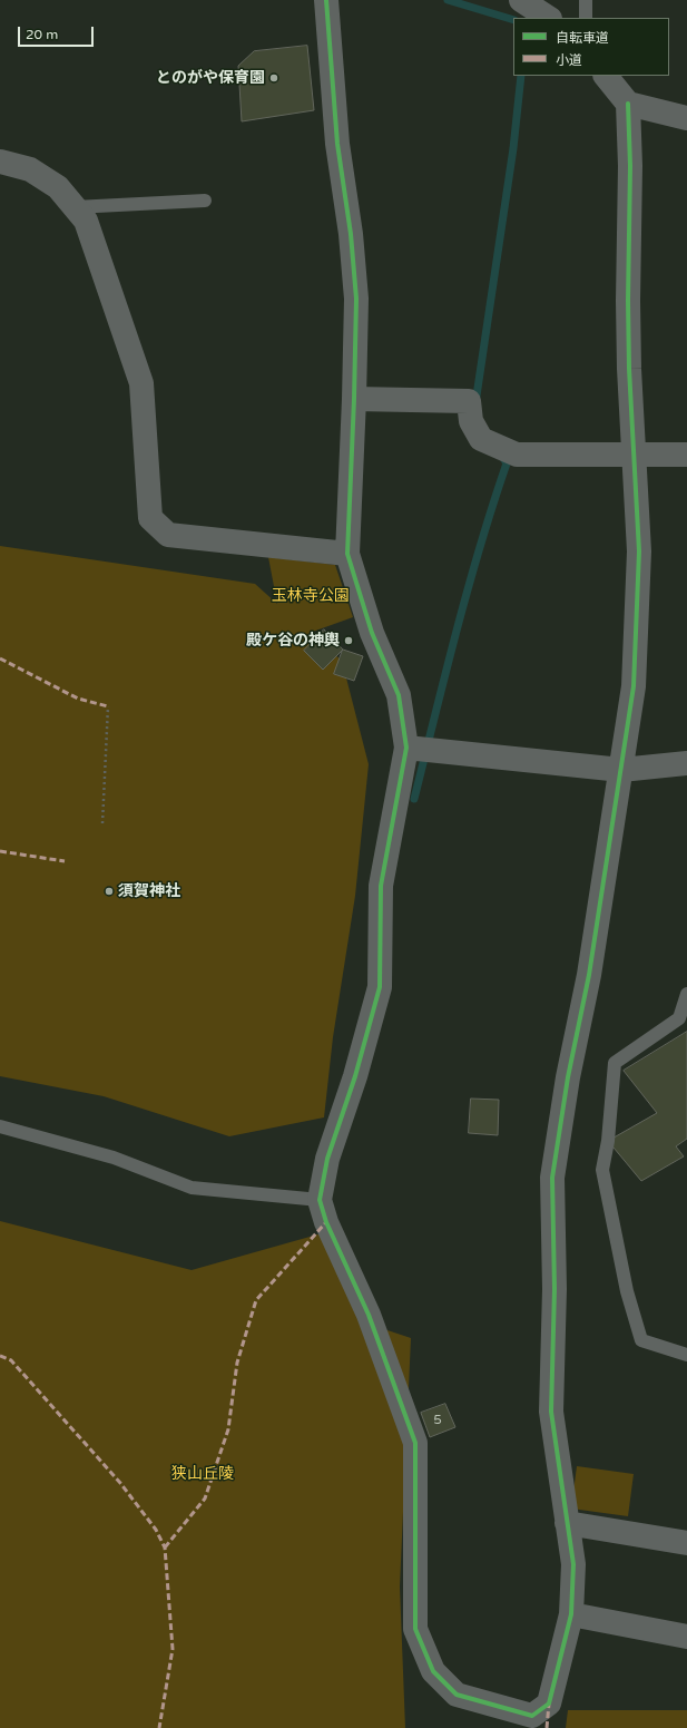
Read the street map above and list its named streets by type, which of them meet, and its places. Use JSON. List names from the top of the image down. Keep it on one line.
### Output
{"parks":["玉林寺公園","狭山丘陵"],"places":["とのがや保育園","殿ケ谷の神輿","須賀神社"],"house_numbers":["5"],"legend":["自転車道","小道"],"scale_bar":"20 m"}
